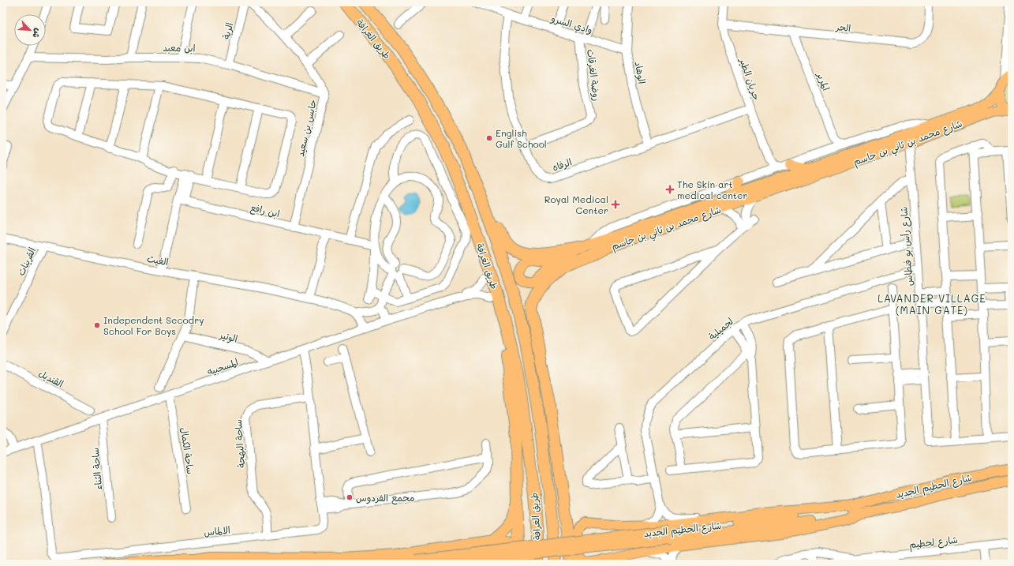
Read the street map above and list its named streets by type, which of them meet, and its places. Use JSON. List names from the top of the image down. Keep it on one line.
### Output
{"streets":{"highway":["طريق الغرافة"],"main road":["شارع محمد بن ثاني بن جاسم","شارع الحطيم الجديد"],"street":["وادي السرو","الجر","الرية","ابن معبد","الوهاد","روضة الغرقات","جريان الطير","المرير","حابس بن سعيد","الرفاه","ابن رافع","شارع رأس بو فنطاس","الغيث","القرينات","لجميلية","الوتير","المسحبيه","القنديل","ساحة البهجة","ساحة الكمال","ساحة الثناء","الالماس","شارع لحطيم"]},"crossings":[["وادي السرو","الوهاد"],["وادي السرو","روضة الغرقات"],["وادي السرو","الرفاه"],["الجر","جريان الطير"],["الجر","المرير"],["الرية","ابن معبد"],["ابن معبد","حابس بن سعيد"],["الوهاد","الرفاه"],["روضة الغرقات","الرفاه"],["جريان الطير","الرفاه"],["حابس بن سعيد","ابن رافع"],["شارع محمد بن ثاني بن جاسم","شارع رأس بو فنطاس"],["شارع رأس بو فنطاس","لجميلية"],["الغيث","القرينات"],["الوتير","المسحبيه"],["المسحبيه","ساحة الكمال"],["المسحبيه","ساحة الثناء"],["المسحبيه","الالماس"],["ساحة البهجة","الالماس"]],"districts":["LAVANDER VILLAGE (MAIN GATE)"],"places":{"other":["English Gulf School","Independent Secodry School For Boys","مجمع الفردوس"],"health":["The Skin art medical center","Royal Medical Center"]},"north":"bottom right"}
